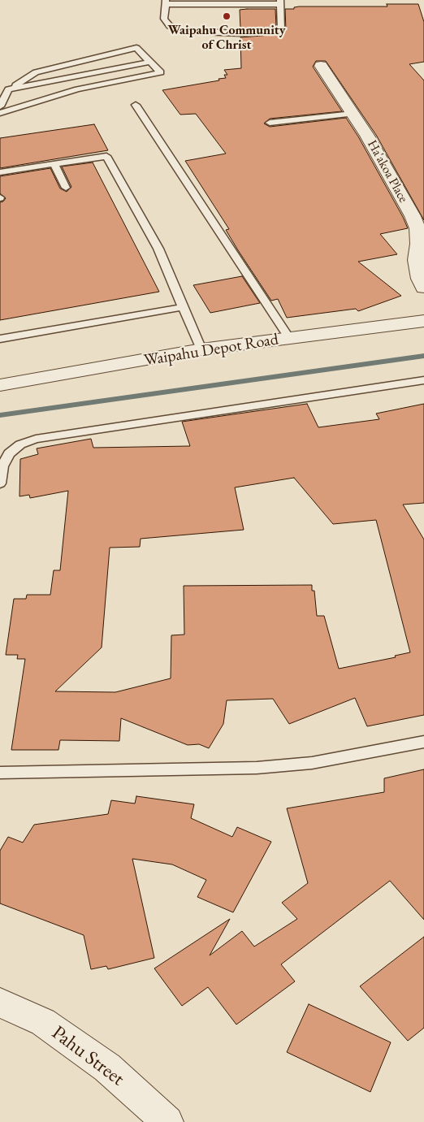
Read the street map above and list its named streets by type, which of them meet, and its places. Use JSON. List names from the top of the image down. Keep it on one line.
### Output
{"streets":{"street":["Ha'akoa Place","Waipahu Depot Road","Pahu Street"]},"places":["Waipahu Community of Christ"]}
